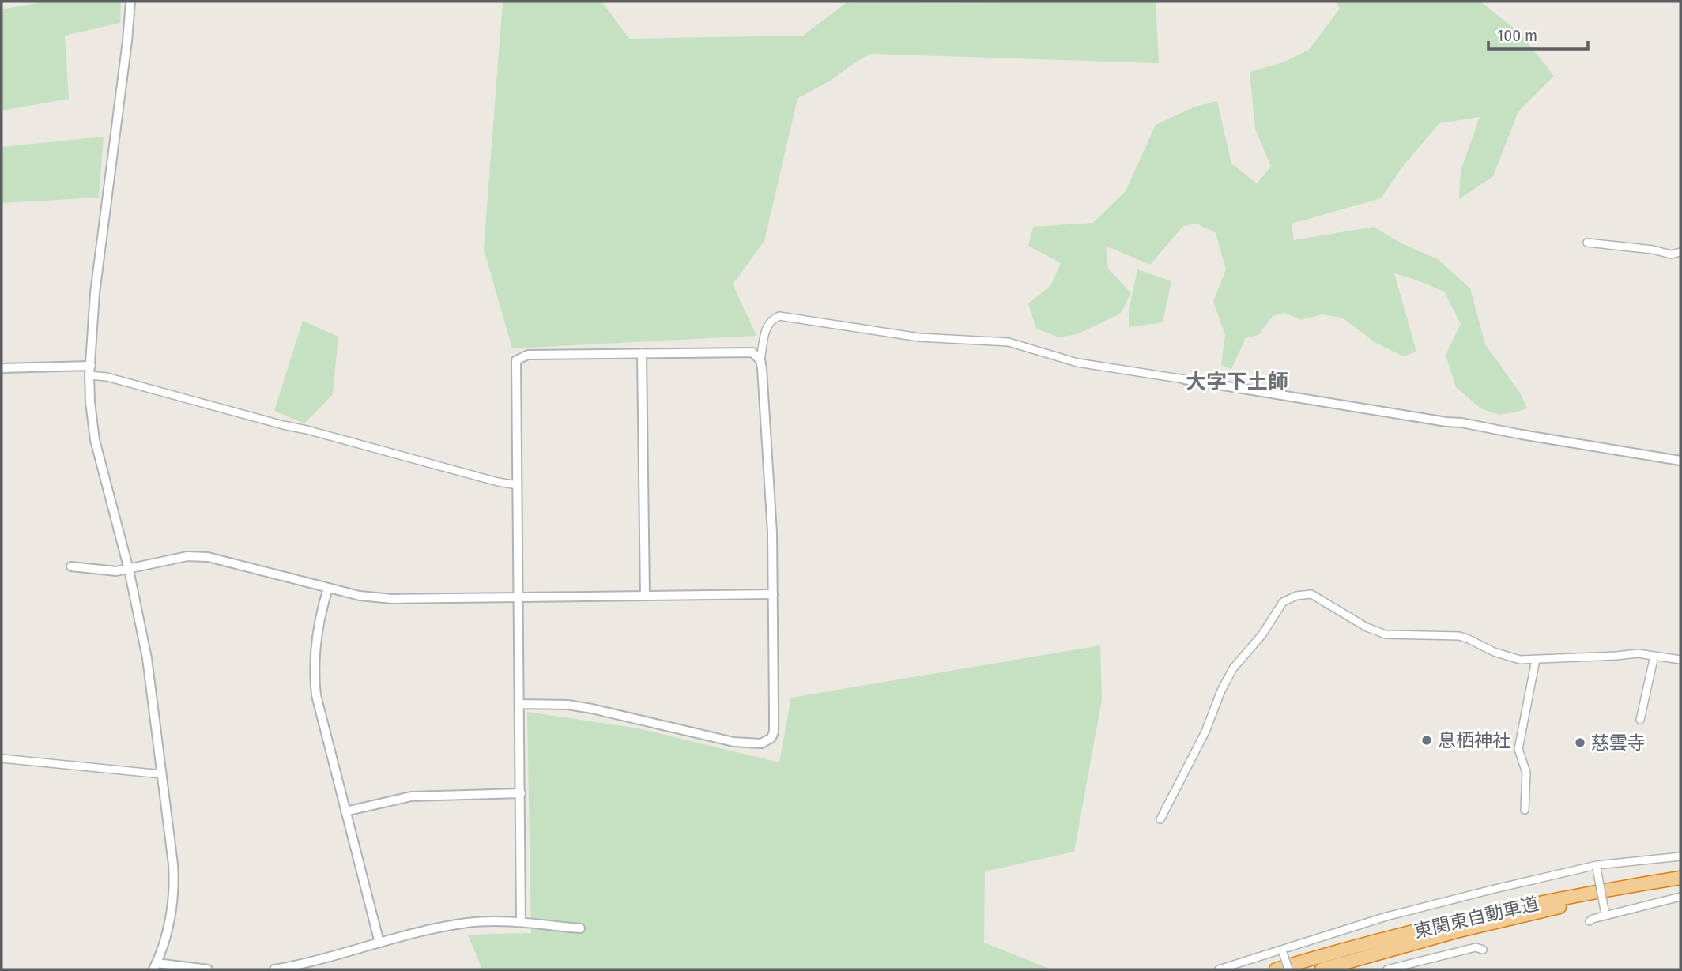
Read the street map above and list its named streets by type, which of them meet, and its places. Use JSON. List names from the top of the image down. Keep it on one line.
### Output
{"streets":{"highway":["東関東自動車道"]},"districts":["大字下土師"],"places":["息栖神社","慈雲寺"],"scale_bar":"100 m"}
